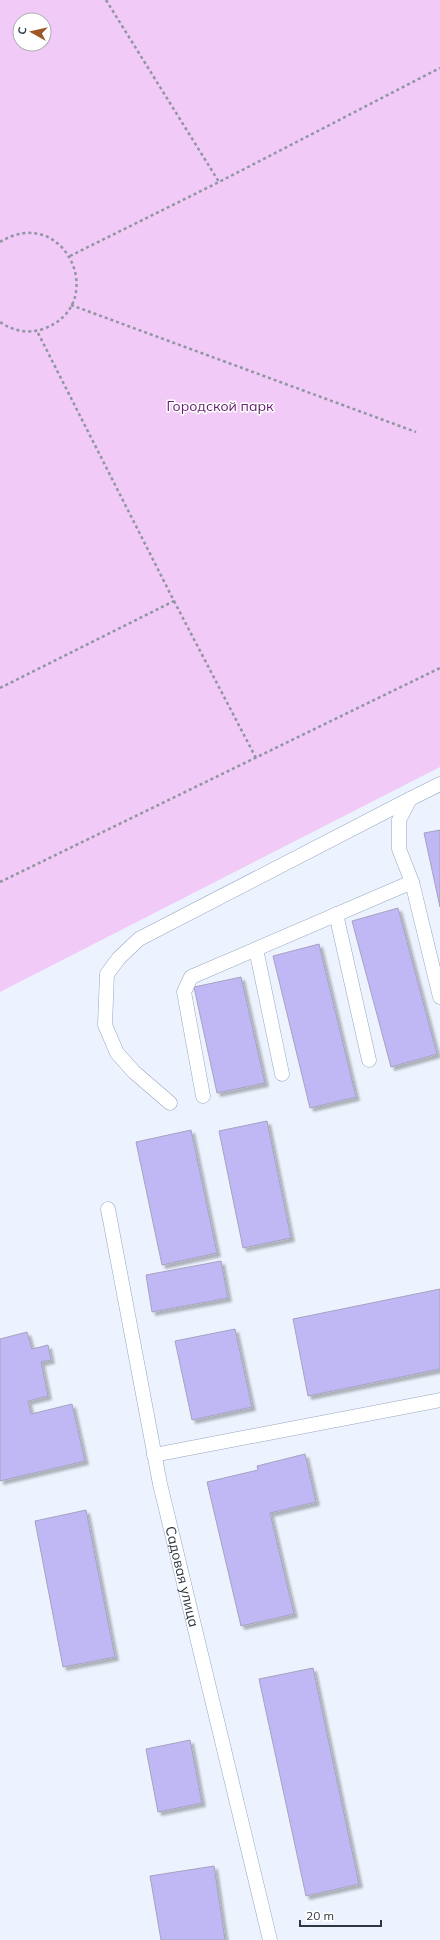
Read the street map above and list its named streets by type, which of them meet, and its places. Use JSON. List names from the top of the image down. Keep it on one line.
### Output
{"streets":{"lane":["Садовая улица"]},"parks":["Городской парк"],"scale_bar":"20 m","north":"left"}
